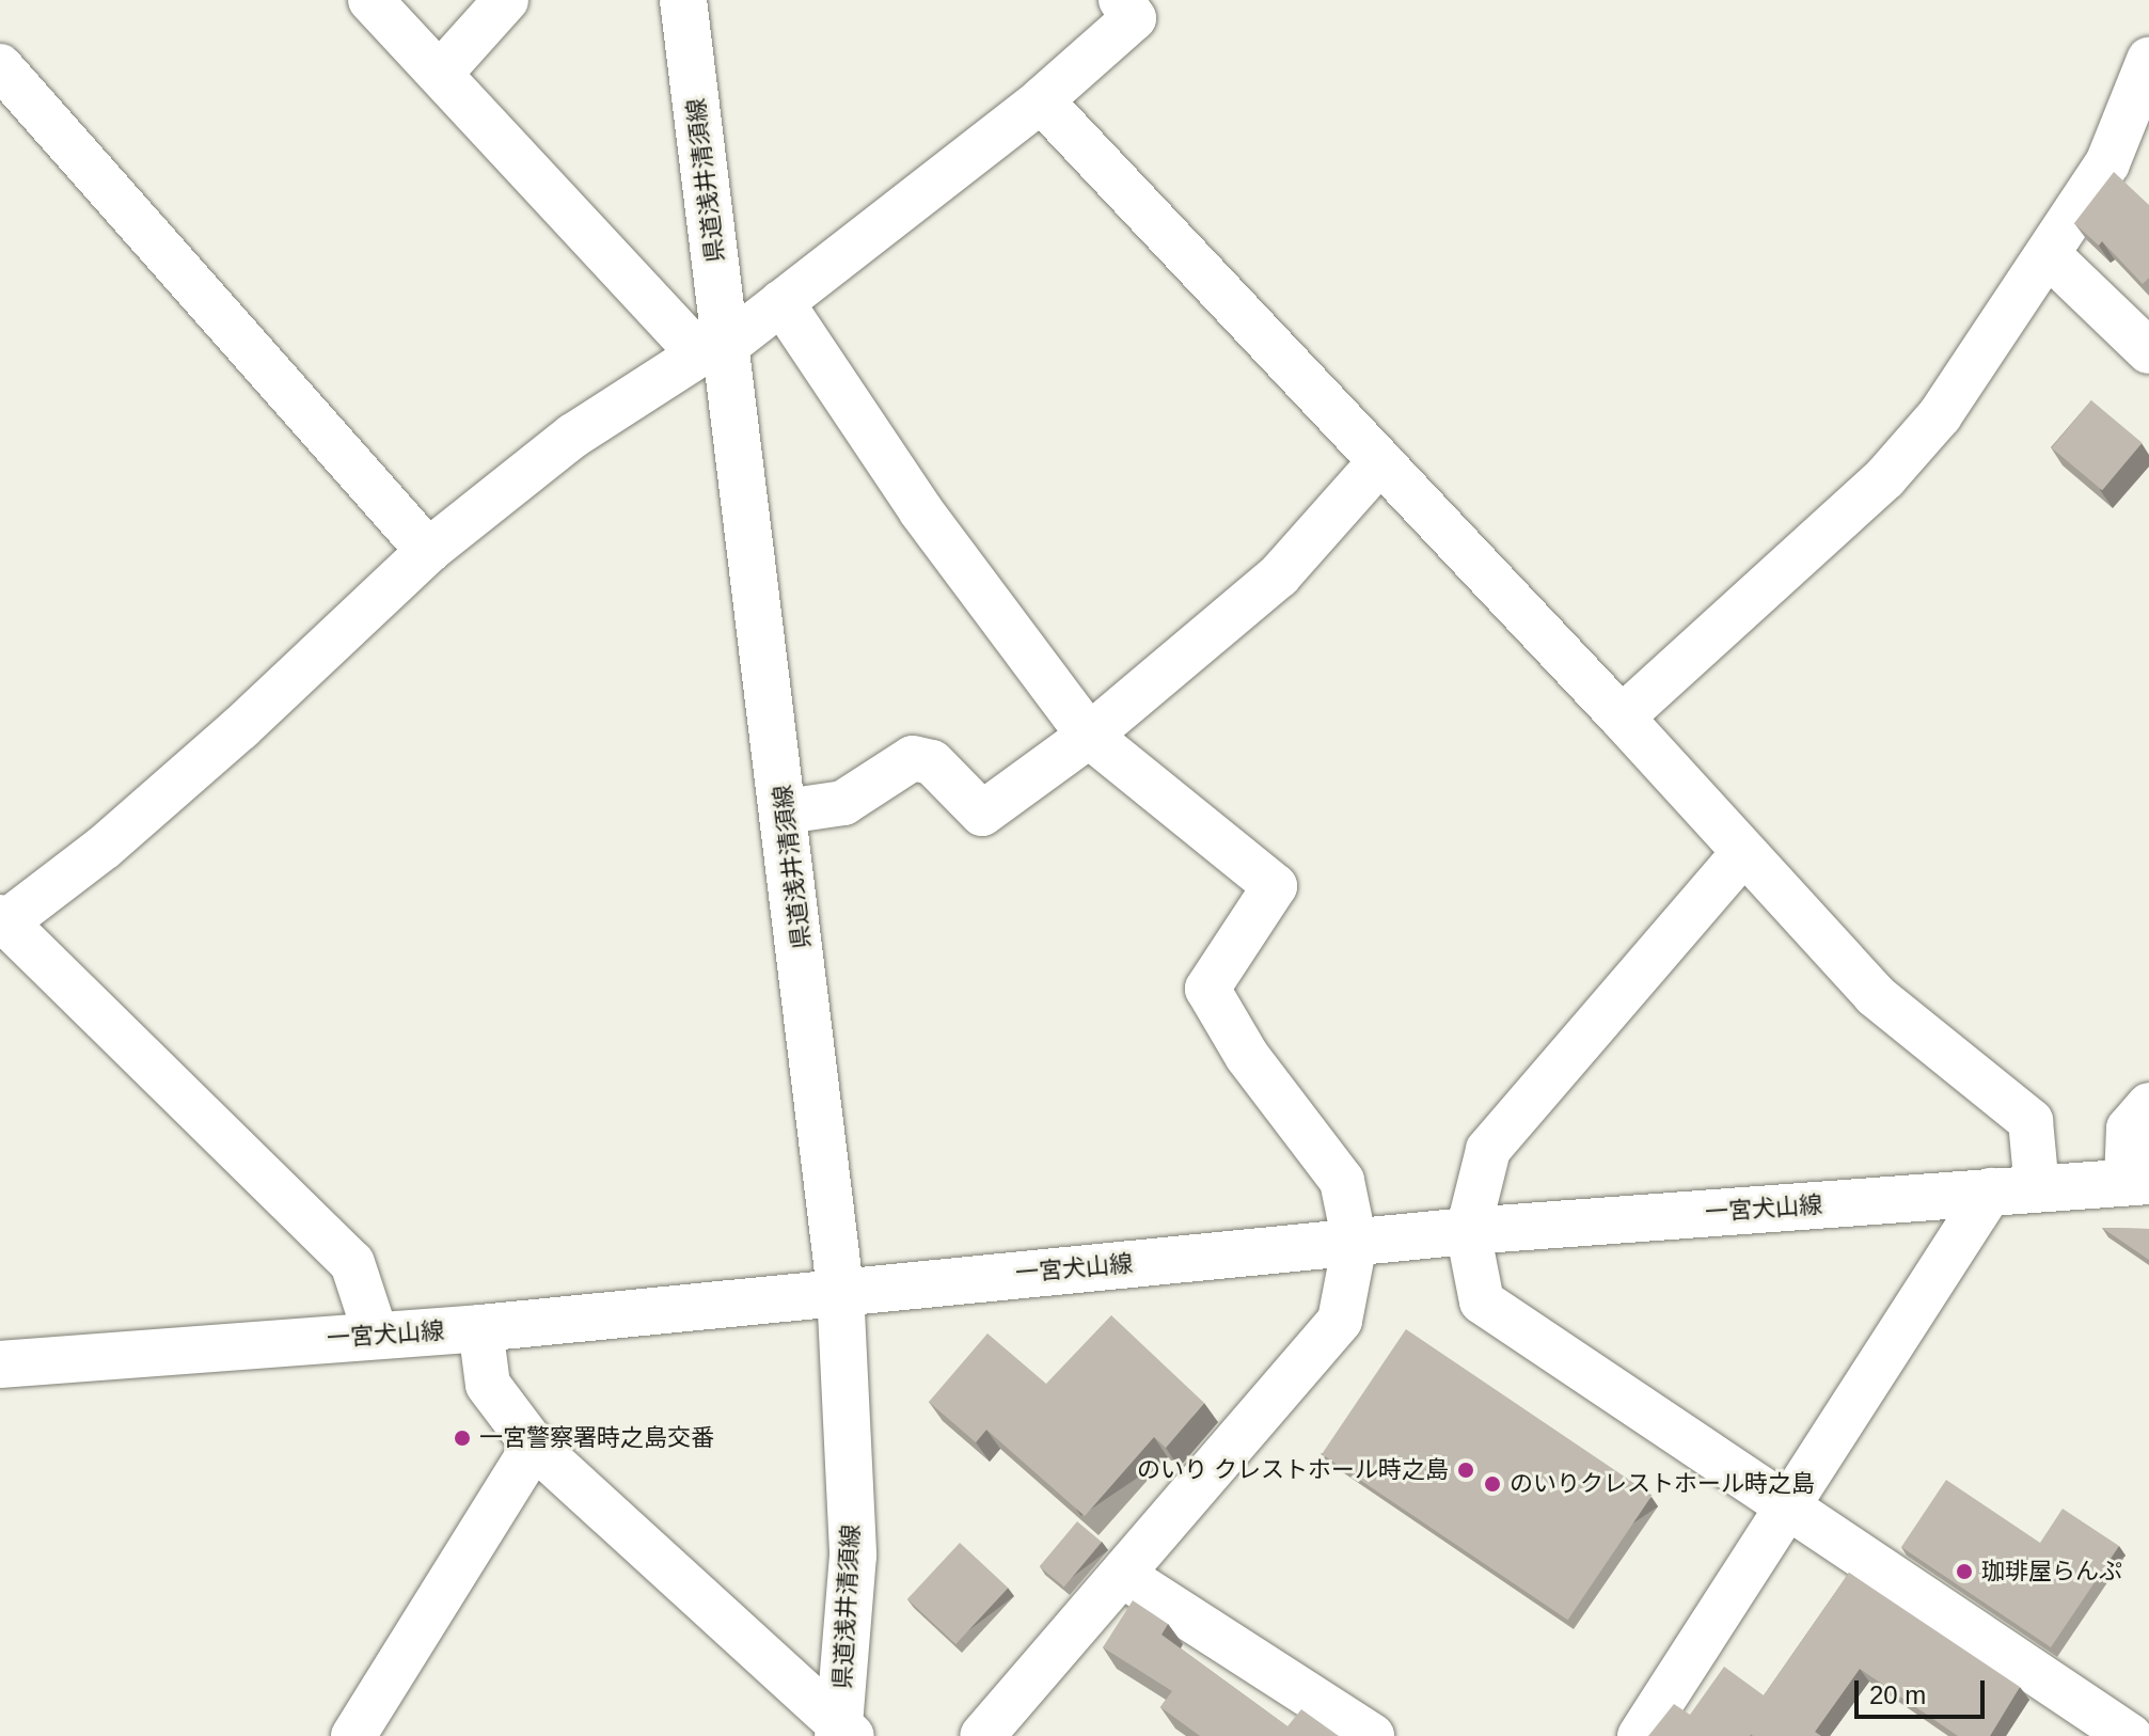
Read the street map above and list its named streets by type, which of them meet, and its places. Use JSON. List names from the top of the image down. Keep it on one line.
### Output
{"streets":{"main road":["県道浅井清須線","一宮犬山線"]},"crossings":[["県道浅井清須線","一宮犬山線"]],"places":["一宮警察署時之島交番","のいり クレストホール時之島","のいりクレストホール時之島","珈琲屋らんぷ"],"scale_bar":"20 m"}
